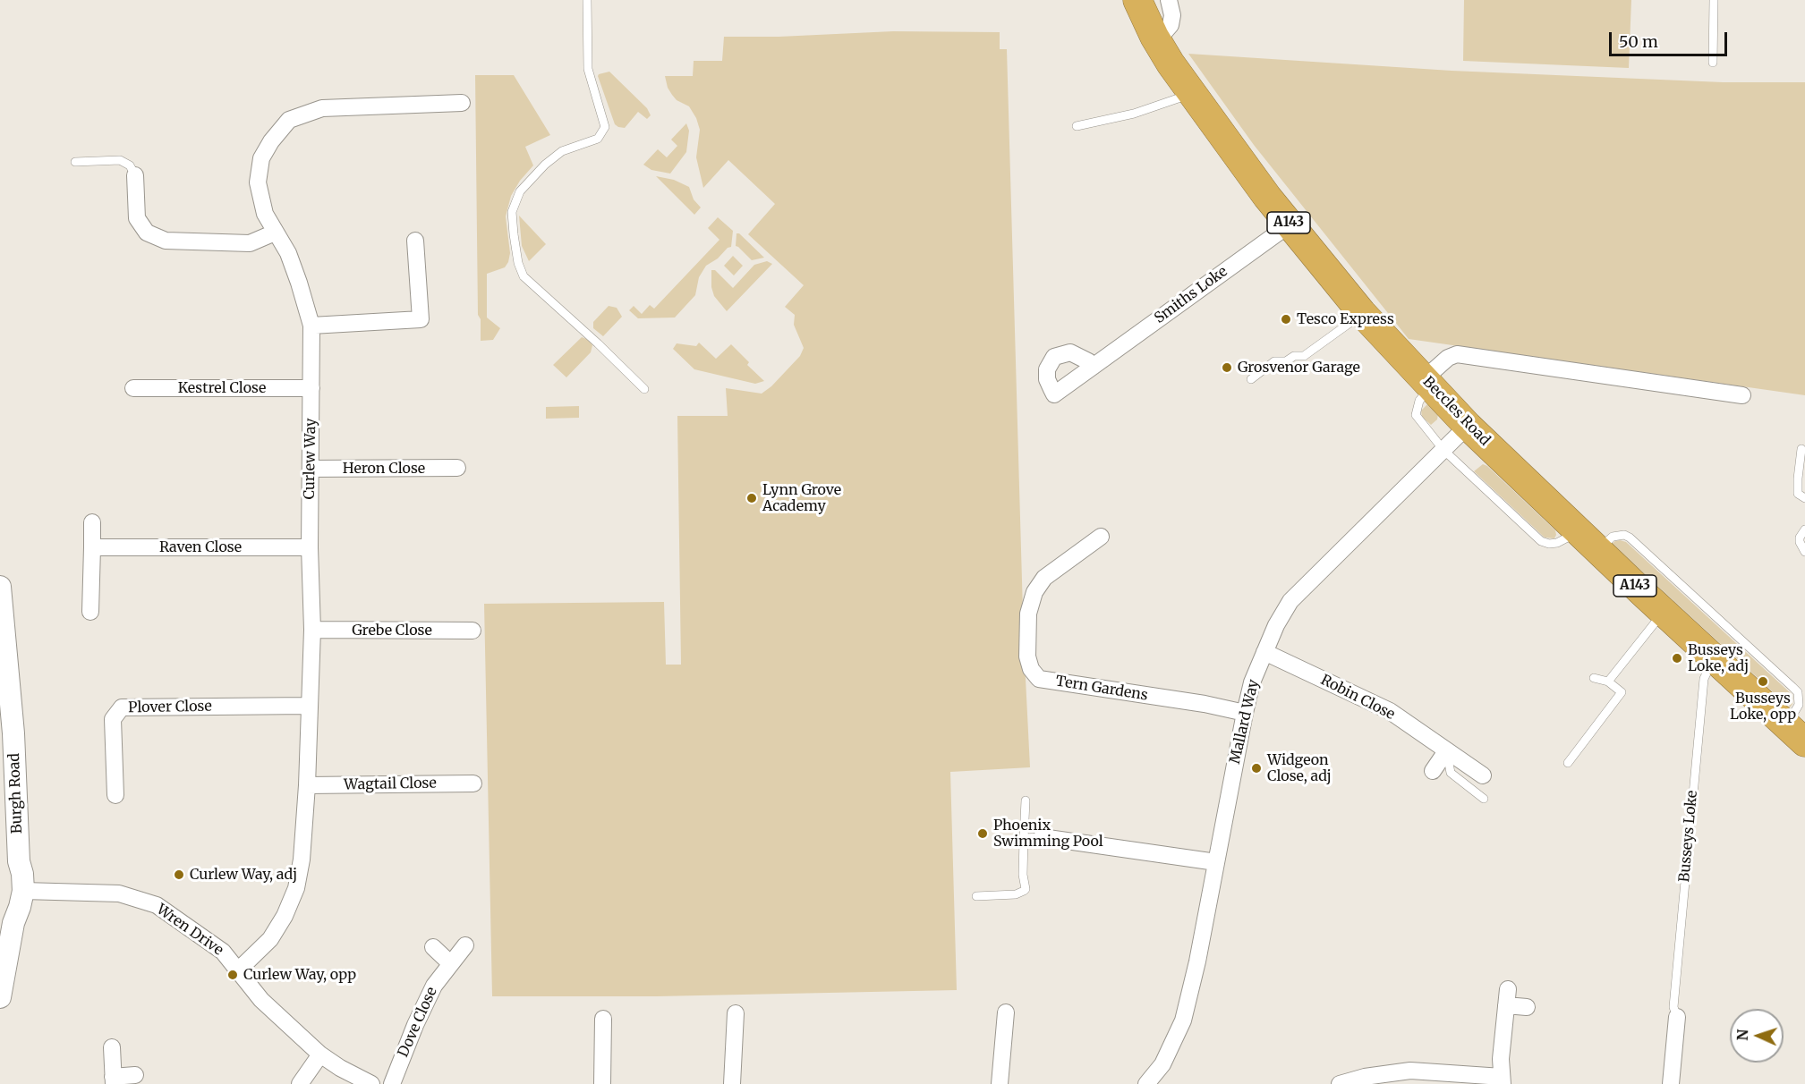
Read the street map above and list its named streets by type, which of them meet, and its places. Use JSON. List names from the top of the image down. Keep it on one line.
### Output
{"streets":{"highway":["A143","Beccles Road"],"street":["Smiths Loke","Kestrel Close","Curlew Way","Heron Close","Raven Close","Grebe Close","Tern Gardens","Robin Close","Plover Close","Mallard Way","Wagtail Close","Burgh Road","Busseys Loke","Wren Drive","Dove Close"]},"crossings":[["Smiths Loke","Beccles Road"],["Kestrel Close","Curlew Way"],["Beccles Road","Mallard Way"],["Beccles Road","Busseys Loke"],["Curlew Way","Heron Close"],["Curlew Way","Raven Close"],["Curlew Way","Grebe Close"],["Curlew Way","Plover Close"],["Curlew Way","Wagtail Close"],["Curlew Way","Wren Drive"],["Tern Gardens","Mallard Way"],["Robin Close","Mallard Way"],["Burgh Road","Wren Drive"]],"places":["Tesco Express","Grosvenor Garage","Lynn Grove Academy","Busseys Loke, adj","Busseys Loke, opp","Widgeon Close, adj","Phoenix Swimming Pool","Curlew Way, adj","Curlew Way, opp"],"scale_bar":"50 m","north":"left"}
